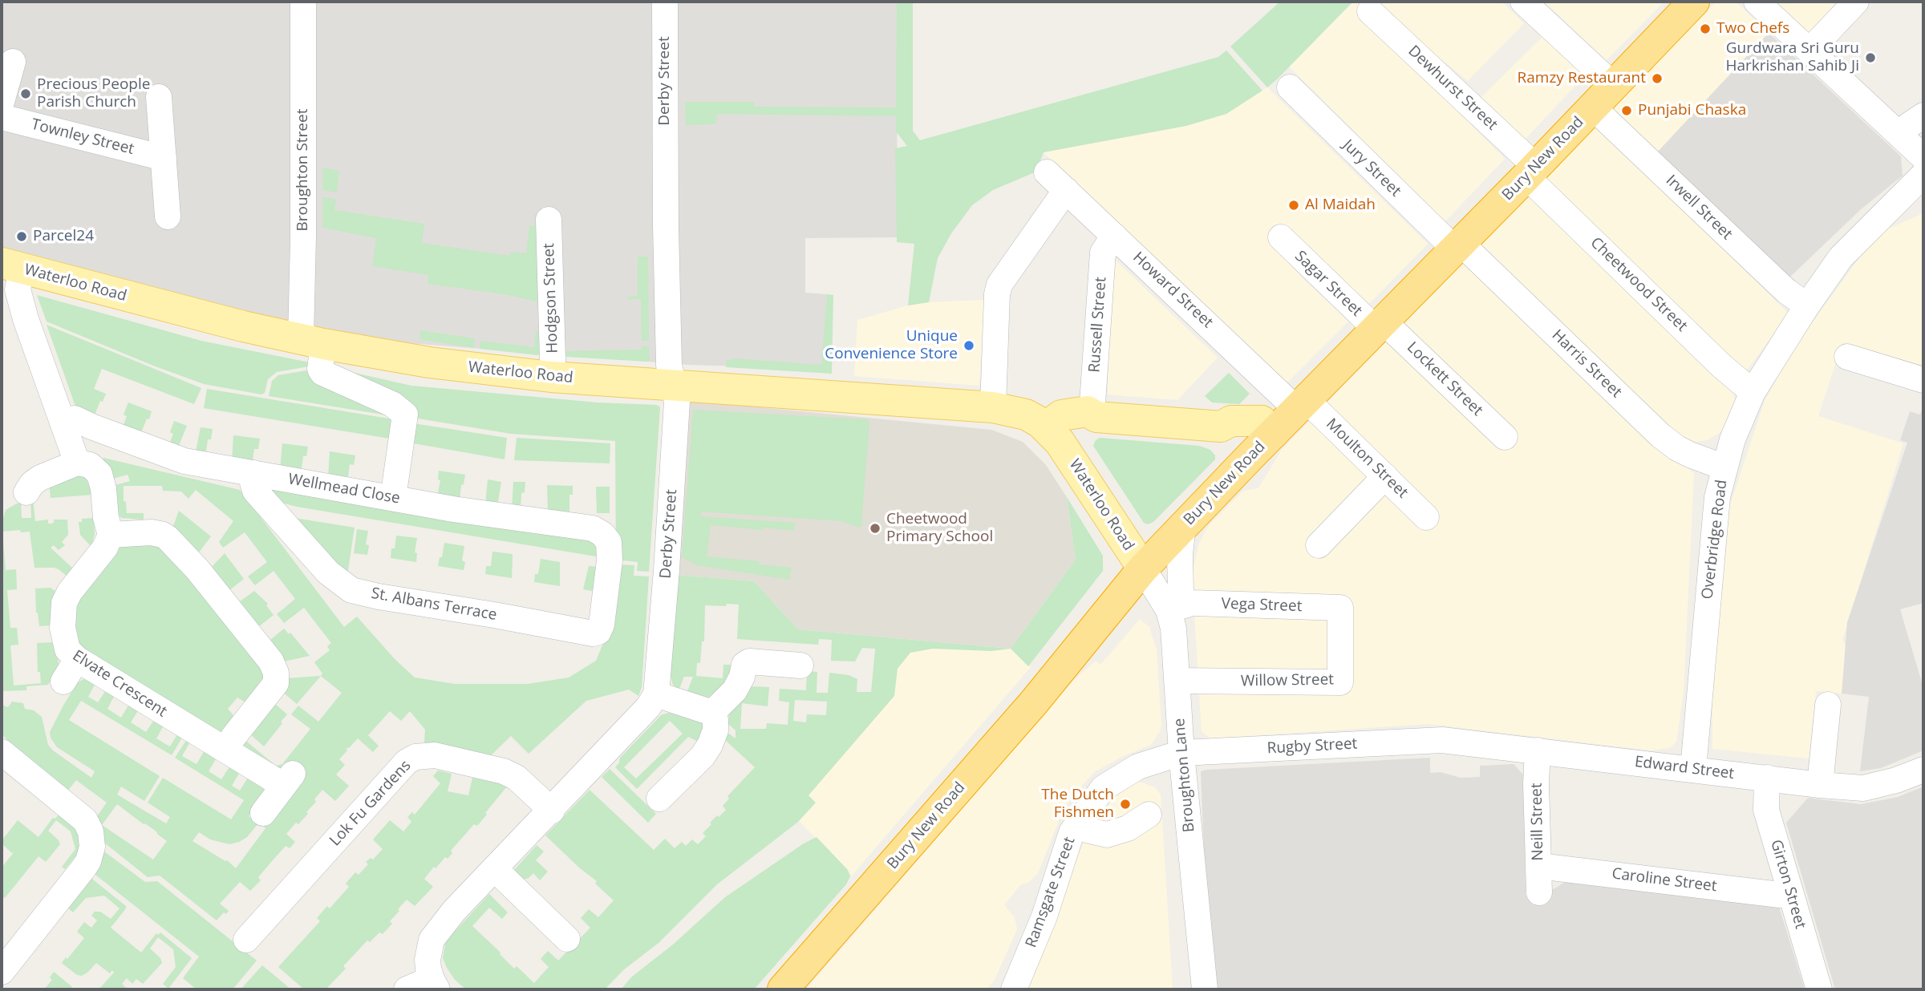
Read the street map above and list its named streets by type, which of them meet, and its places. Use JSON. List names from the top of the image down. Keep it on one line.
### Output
{"streets":{"highway":["Bury New Road"],"main road":["Waterloo Road"],"street":["Derby Street","Dewhurst Street","Townley Street","Jury Street","Broughton Street","Irwell Street","Sagar Street","Cheetwood Street","Howard Street","Hodgson Street","Russell Street","Harris Street","Lockett Street","Moulton Street","Wellmead Close","Overbridge Road","St. Albans Terrace","Vega Street","Willow Street","Elvate Crescent","Rugby Street","Edward Street","Broughton Lane","Lok Fu Gardens","Neill Street","Caroline Street","Girton Street","Ramsgate Street"]},"crossings":[["Derby Street","Waterloo Road"],["Dewhurst Street","Bury New Road"],["Dewhurst Street","Cheetwood Street"],["Bury New Road","Jury Street"],["Bury New Road","Irwell Street"],["Bury New Road","Waterloo Road"],["Bury New Road","Sagar Street"],["Bury New Road","Cheetwood Street"],["Bury New Road","Howard Street"],["Bury New Road","Harris Street"],["Bury New Road","Lockett Street"],["Bury New Road","Moulton Street"],["Bury New Road","Broughton Lane"],["Jury Street","Harris Street"],["Broughton Street","Waterloo Road"],["Broughton Street","Wellmead Close"],["Irwell Street","Overbridge Road"],["Waterloo Road","Hodgson Street"],["Waterloo Road","Russell Street"],["Waterloo Road","Broughton Lane"],["Sagar Street","Lockett Street"],["Cheetwood Street","Overbridge Road"],["Howard Street","Russell Street"],["Howard Street","Moulton Street"],["Harris Street","Overbridge Road"],["Wellmead Close","St. Albans Terrace"],["Overbridge Road","Edward Street"],["Vega Street","Willow Street"],["Vega Street","Broughton Lane"],["Willow Street","Broughton Lane"],["Rugby Street","Edward Street"],["Rugby Street","Broughton Lane"],["Rugby Street","Ramsgate Street"],["Edward Street","Neill Street"],["Edward Street","Girton Street"],["Broughton Lane","Ramsgate Street"],["Neill Street","Caroline Street"],["Caroline Street","Girton Street"]],"places":["Two Chefs","Gurdwara Sri Guru Harkrishan Sahib Ji","Ramzy Restaurant","Precious People Parish Church","Punjabi Chaska","Al Maidah","Parcel24","Unique Convenience Store","Cheetwood Primary School","The Dutch Fishmen"]}
